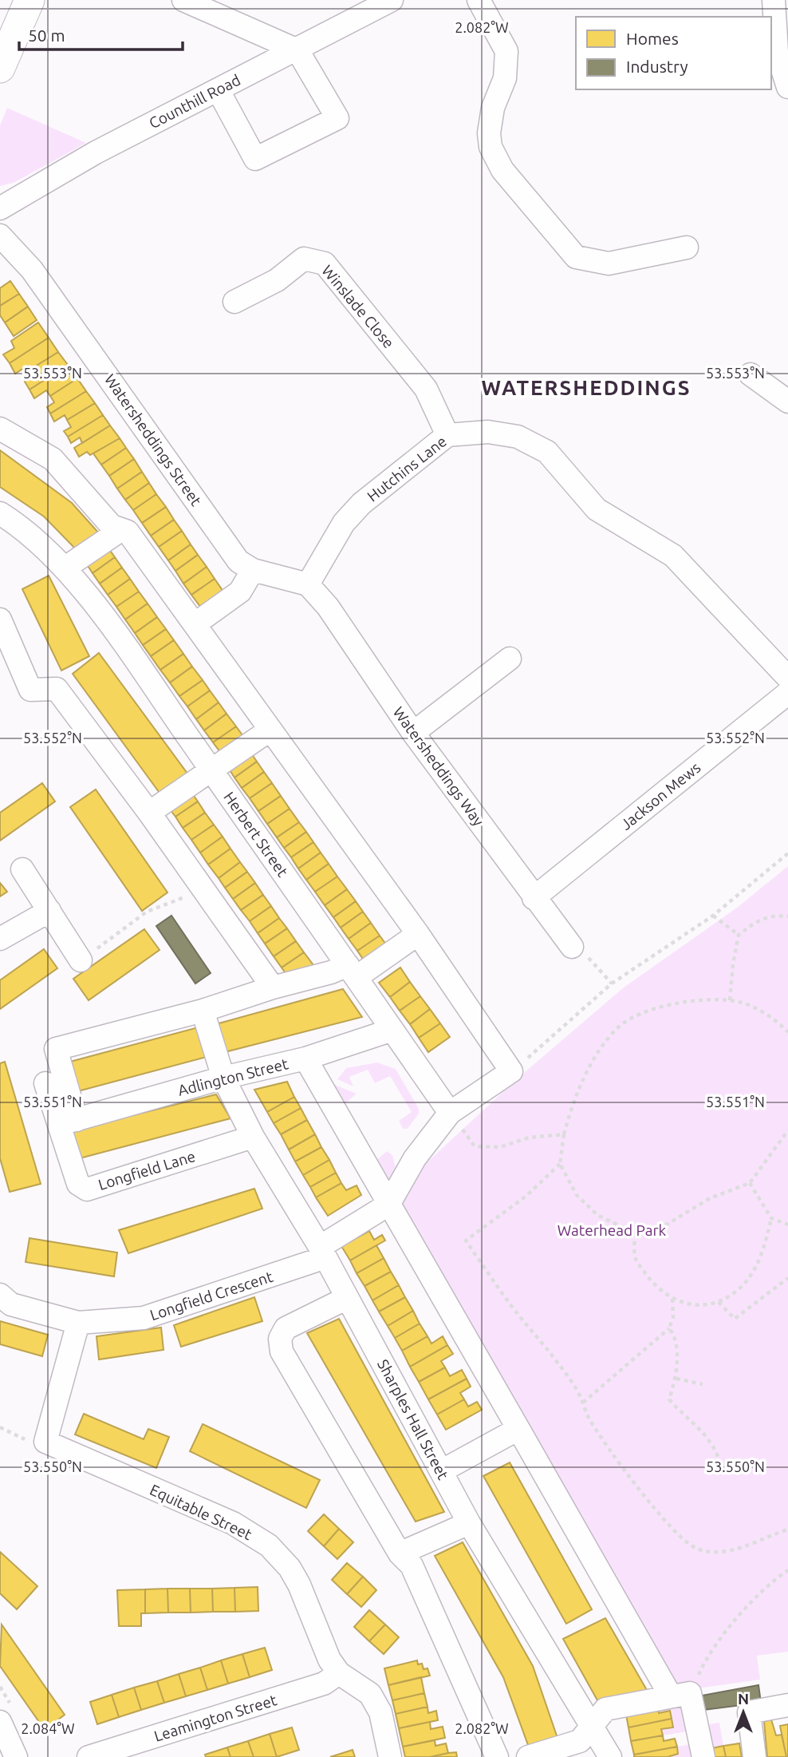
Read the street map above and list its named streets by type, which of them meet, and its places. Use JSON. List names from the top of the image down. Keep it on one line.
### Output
{"streets":{"street":["Counthill Road","Winslade Close","Watersheddings Street","Hutchins Lane","Watersheddings Way","Jackson Mews","Herbert Street","Adlington Street","Longfield Lane","Longfield Crescent","Sharples Hall Street","Equitable Street","Leamington Street"]},"crossings":[["Winslade Close","Hutchins Lane"],["Watersheddings Street","Hutchins Lane"],["Watersheddings Street","Watersheddings Way"],["Hutchins Lane","Watersheddings Way"],["Watersheddings Way","Jackson Mews"],["Herbert Street","Adlington Street"],["Adlington Street","Sharples Hall Street"],["Longfield Lane","Sharples Hall Street"],["Longfield Crescent","Sharples Hall Street"],["Longfield Crescent","Equitable Street"],["Equitable Street","Leamington Street"]],"districts":["WATERSHEDDINGS"],"parks":["Waterhead Park"],"legend":["Homes","Industry"],"scale_bar":"50 m","north":"top","coordinates":["2.082°W","53.553°N","53.552°N","53.551°N","53.550°N","2.084°W"]}
